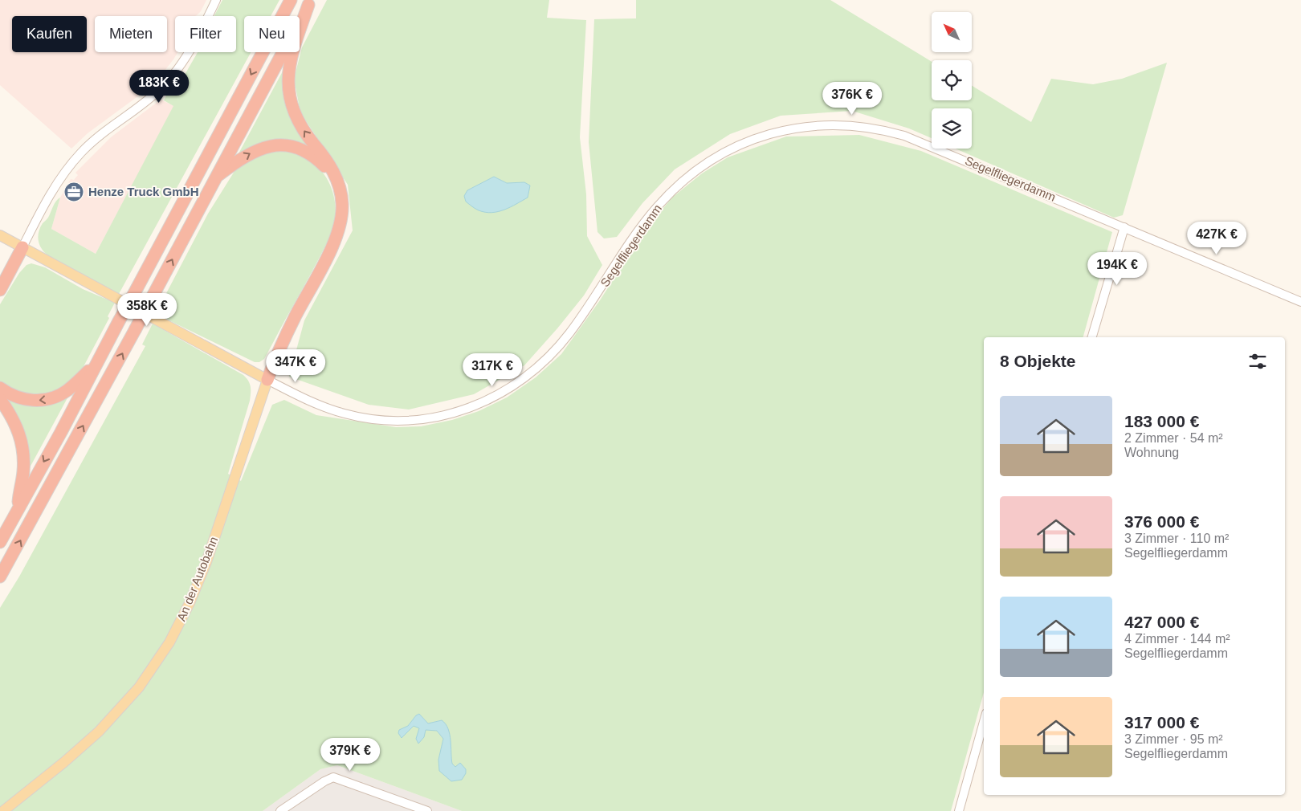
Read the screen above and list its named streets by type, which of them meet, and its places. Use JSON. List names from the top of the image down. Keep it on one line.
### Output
{"streets":{"main road":["Segelfliegerdamm","An der Autobahn"]},"crossings":[["Segelfliegerdamm","An der Autobahn"]],"places":{"office":["Henze Truck GmbH"]},"north":"top left","page":{"chip":["Kaufen","Mieten","Filter","Neu"],"price":["183K €","376K €","427K €","194K €","358K €","347K €","317K €","379K €"],"heading":"8 Objekte","list":[{"name":"183 000 €","note":"2 Zimmer · 54 m² · Wohnung"},{"name":"376 000 €","note":"3 Zimmer · 110 m² · Segelfliegerdamm"},{"name":"427 000 €","note":"4 Zimmer · 144 m² · Segelfliegerdamm"},{"name":"317 000 €","note":"3 Zimmer · 95 m² · Segelfliegerdamm"}]}}
